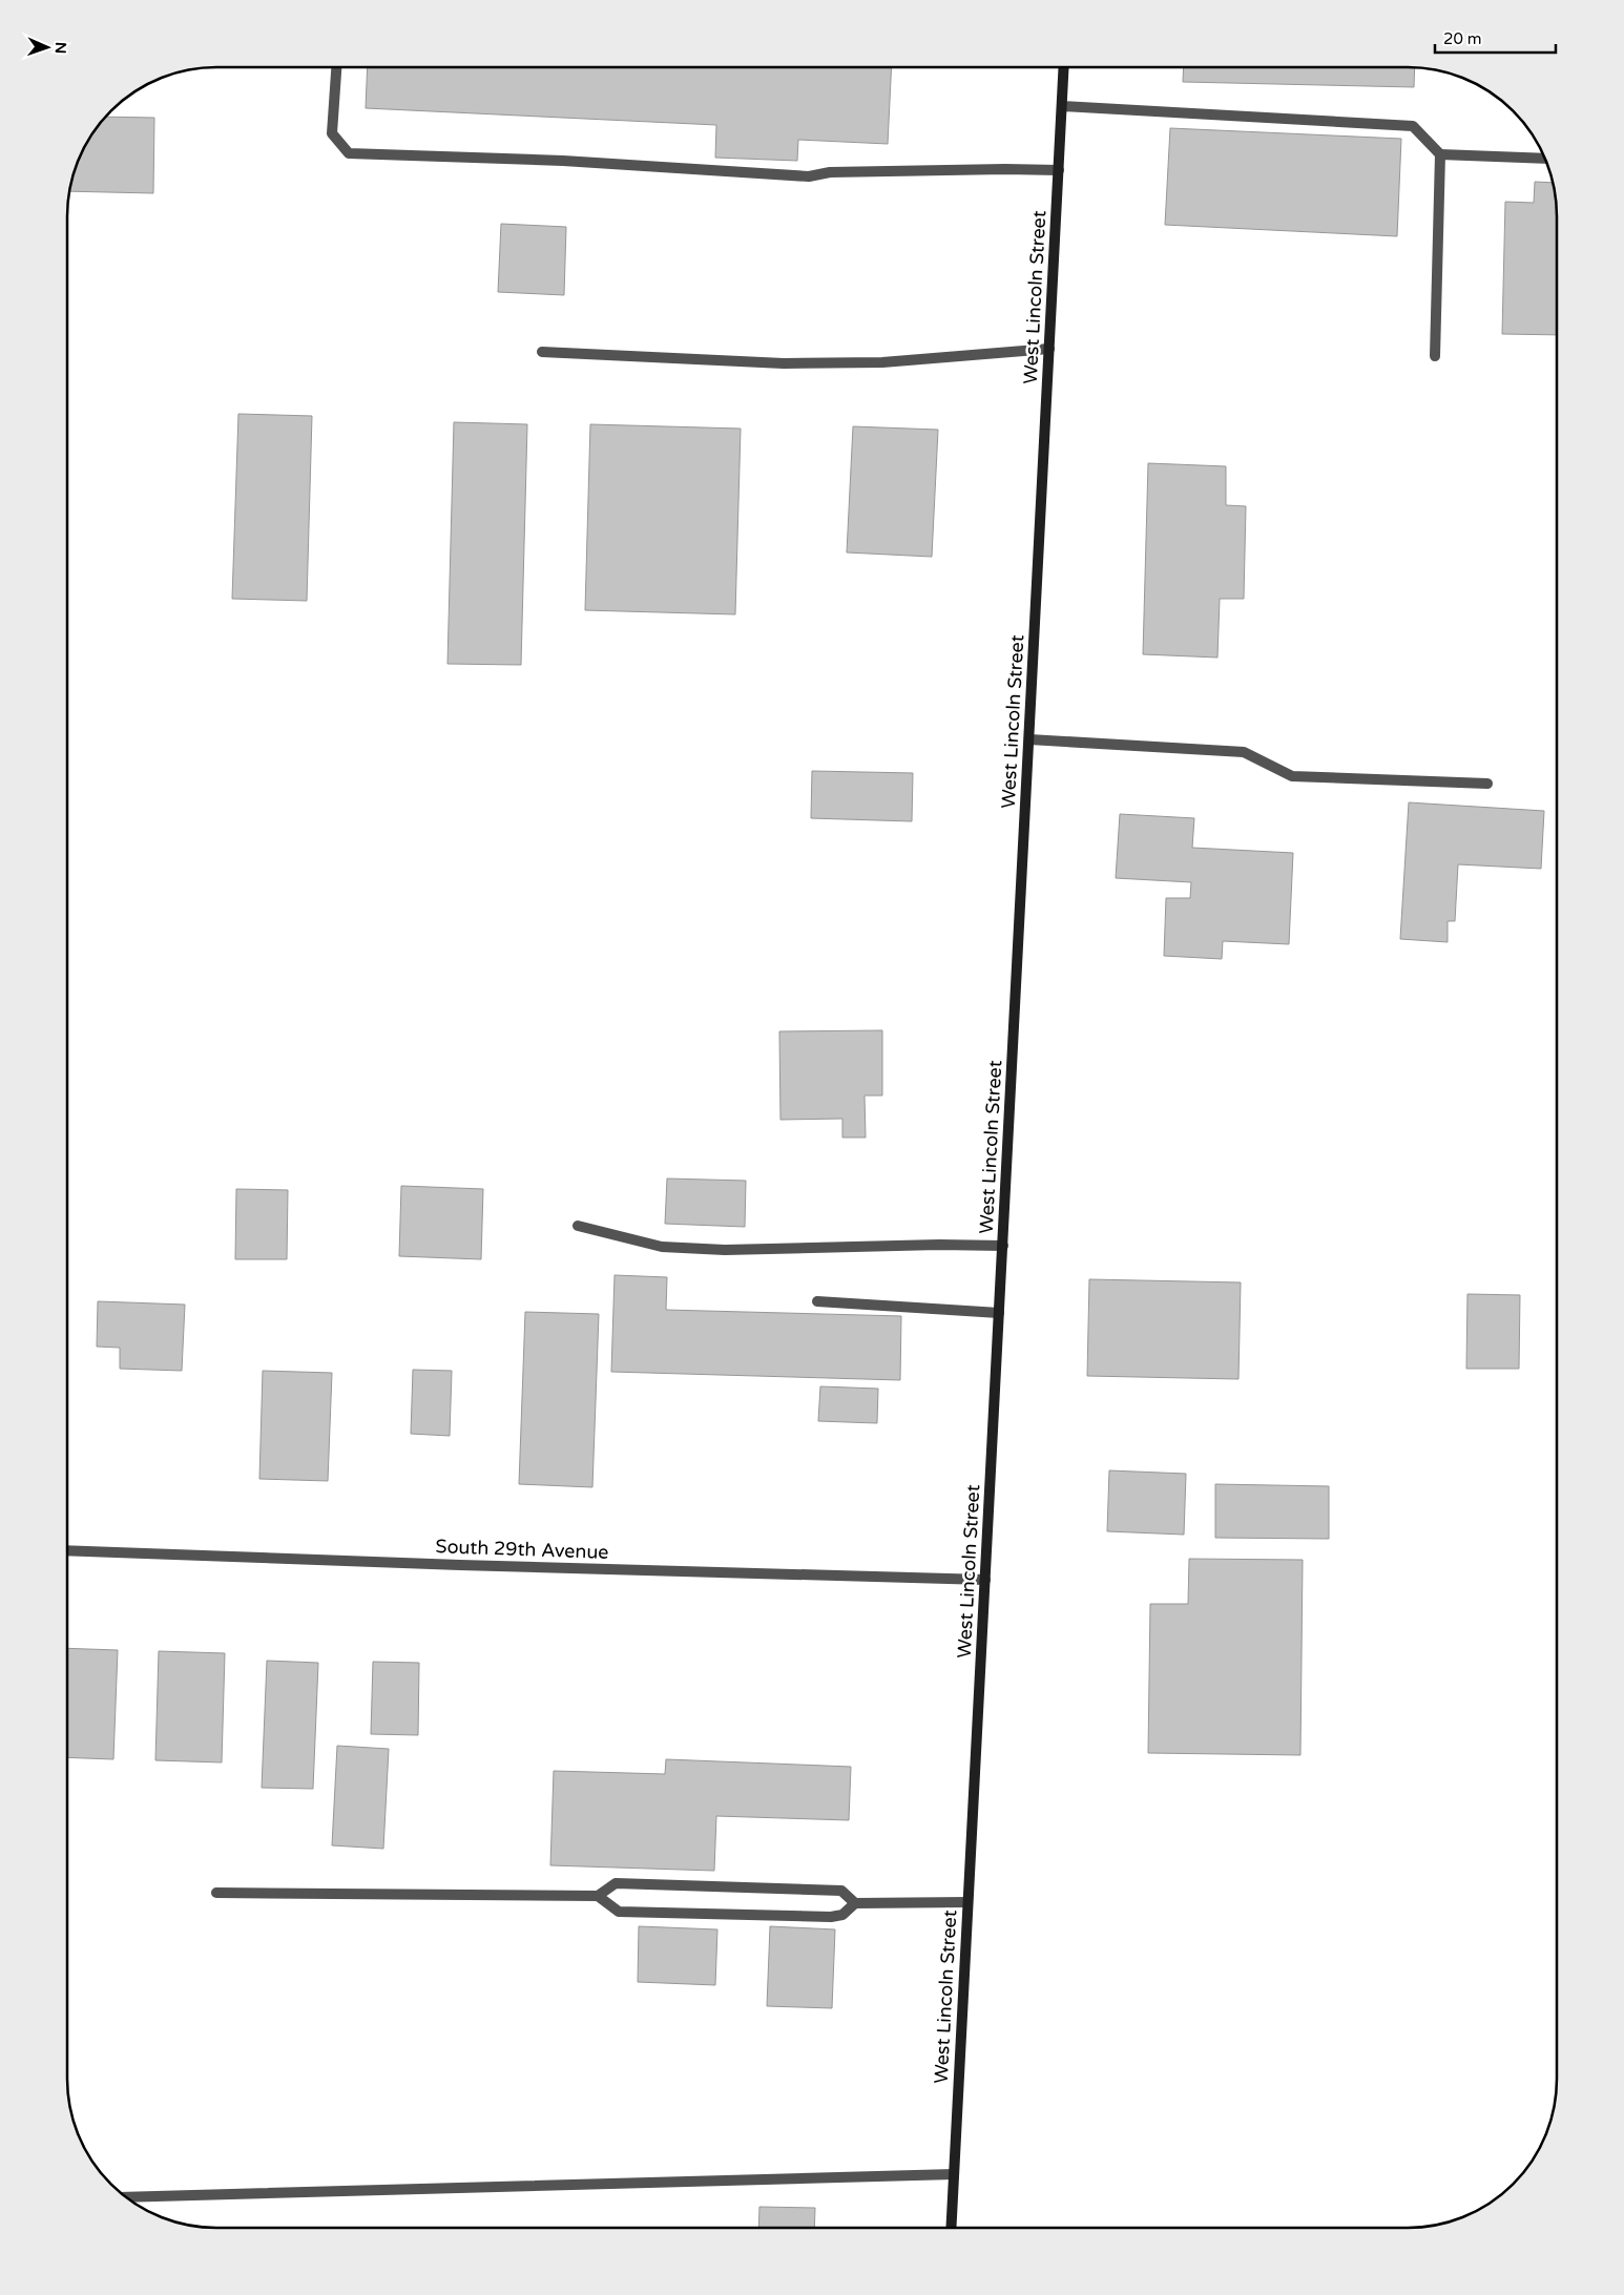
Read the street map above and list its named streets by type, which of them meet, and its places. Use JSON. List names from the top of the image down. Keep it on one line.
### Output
{"streets":{"street":["West Lincoln Street","South 29th Avenue"]},"crossings":[["West Lincoln Street","South 29th Avenue"]],"scale_bar":"20 m","north":"right"}
